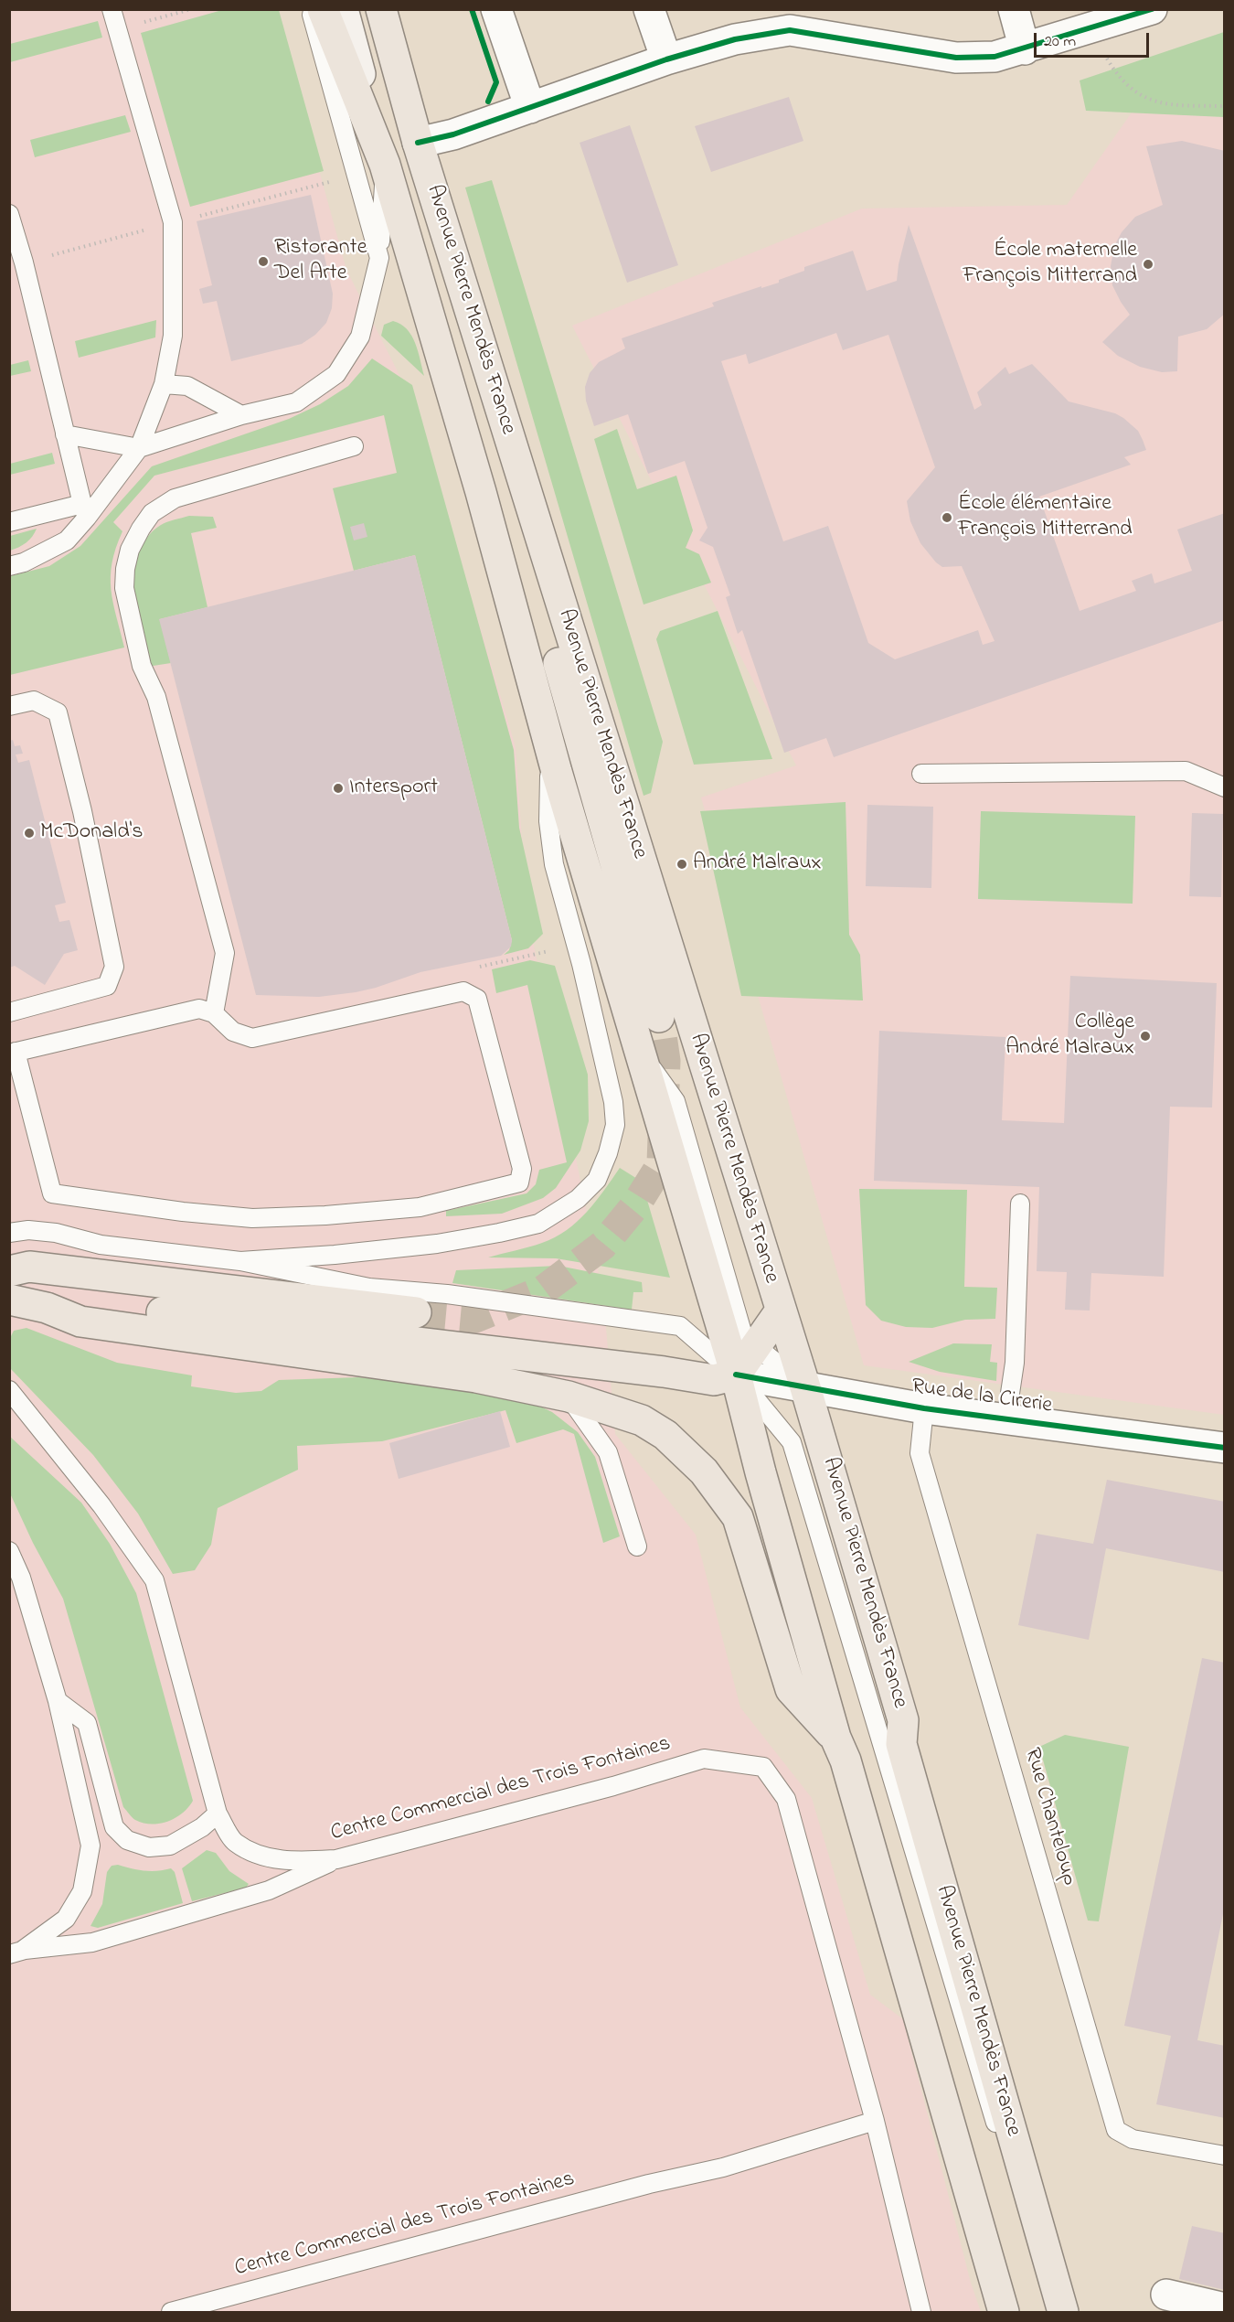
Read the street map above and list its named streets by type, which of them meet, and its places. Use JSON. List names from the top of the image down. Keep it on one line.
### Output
{"streets":{"main road":["Avenue Pierre Mendès France"],"street":["Rue de la Cirerie"],"lane":["Centre Commercial des Trois Fontaines","Rue Chanteloup"]},"crossings":[["Avenue Pierre Mendès France","Rue de la Cirerie"],["Rue de la Cirerie","Rue Chanteloup"]],"places":["Ristorante Del Arte","École maternelle François Mitterrand","École élémentaire François Mitterrand","Intersport","McDonald's","André Malraux","Collège André Malraux"],"scale_bar":"20 m"}
